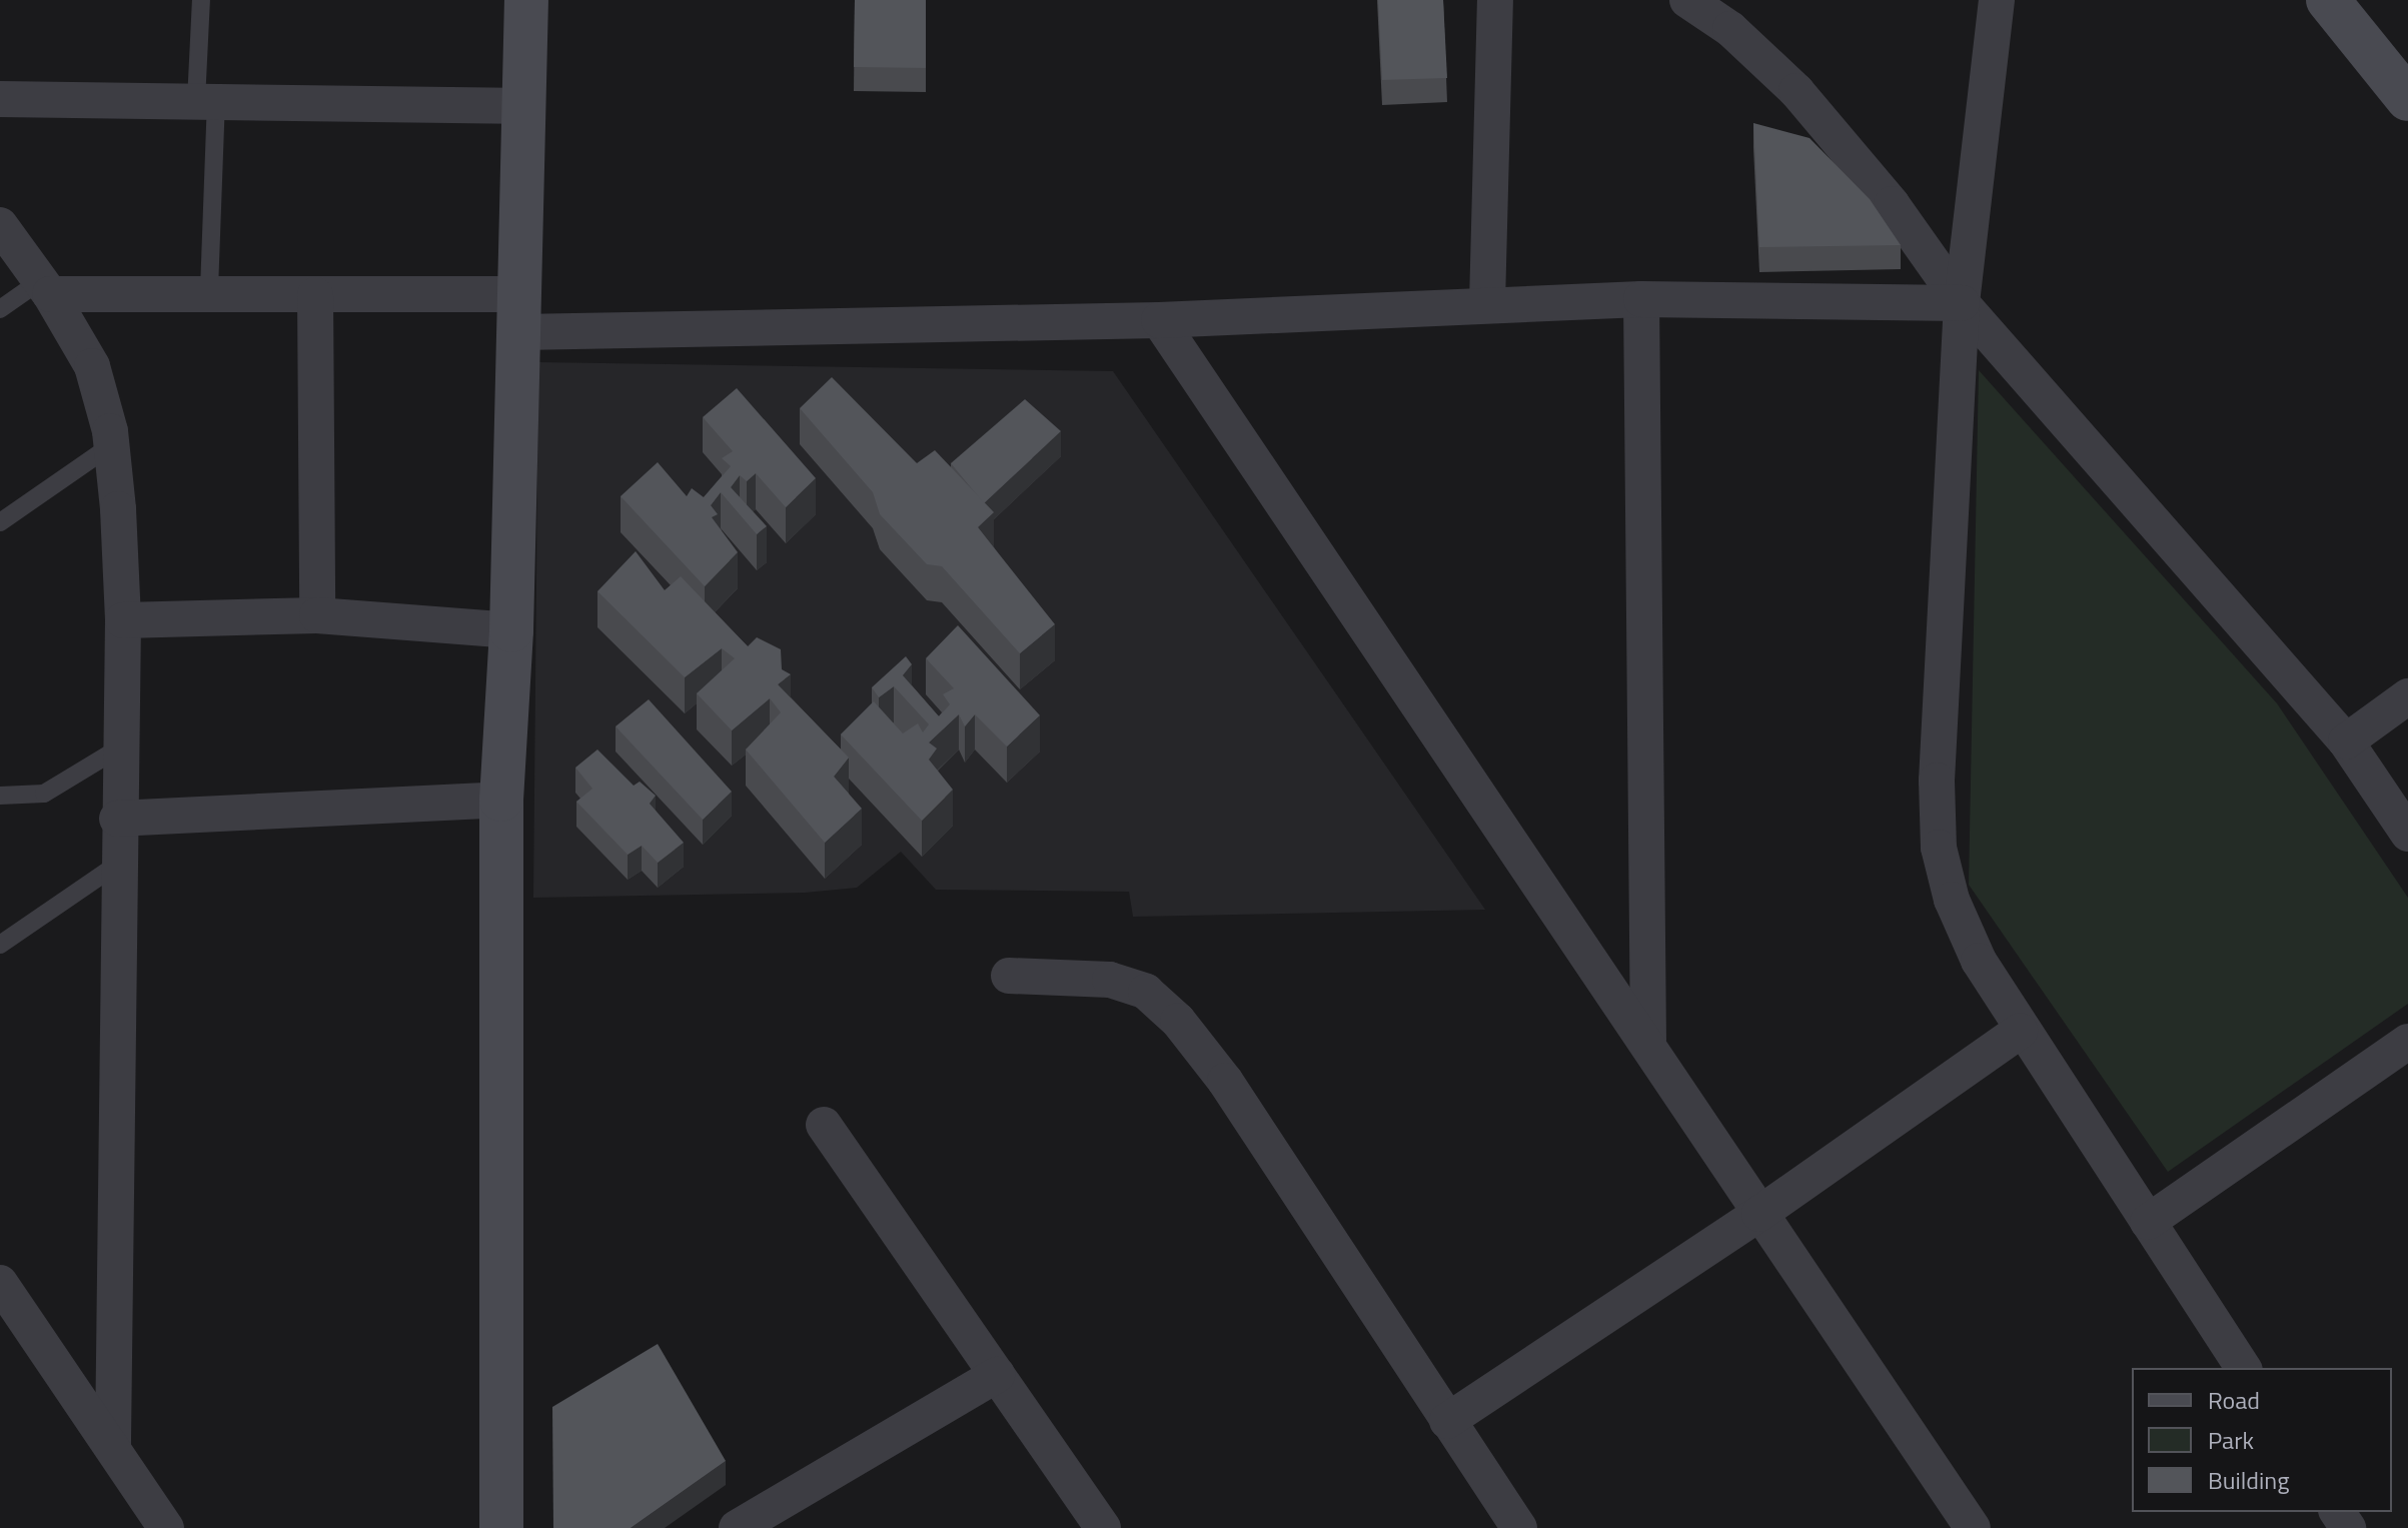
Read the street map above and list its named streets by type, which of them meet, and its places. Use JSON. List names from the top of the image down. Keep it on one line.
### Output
{"legend":["Road","Park","Building"]}
